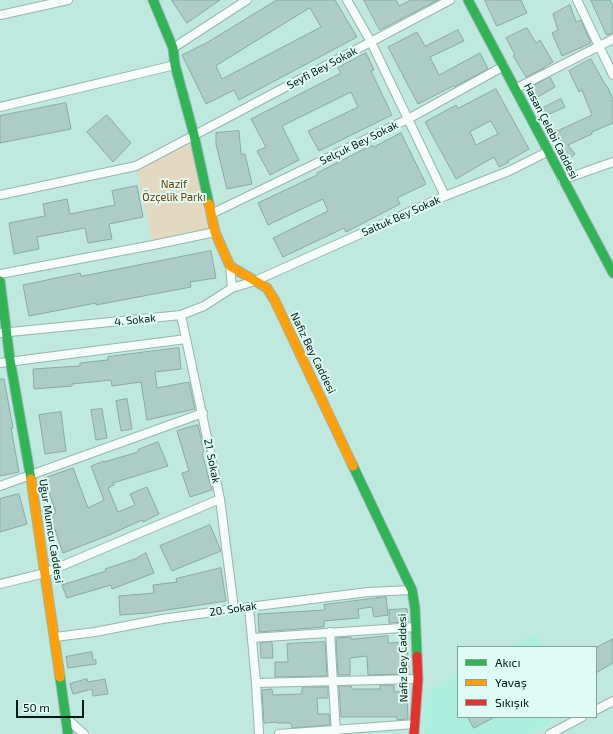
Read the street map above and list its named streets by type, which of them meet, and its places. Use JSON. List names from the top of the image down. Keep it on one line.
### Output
{"streets":{"street":["Seyfi Bey Sokak","Hasan Çelebi Caddesi","Selçuk Bey Sokak","Saltuk Bey Sokak","4. Sokak","Nafiz Bey Caddesi","21. Sokak","Uğur Mumcu Caddesi","20. Sokak"]},"crossings":[["Hasan Çelebi Caddesi","Selçuk Bey Sokak"],["Hasan Çelebi Caddesi","Saltuk Bey Sokak"],["Saltuk Bey Sokak","4. Sokak"],["Saltuk Bey Sokak","Nafiz Bey Caddesi"],["4. Sokak","Nafiz Bey Caddesi"],["4. Sokak","21. Sokak"],["4. Sokak","Uğur Mumcu Caddesi"],["Nafiz Bey Caddesi","20. Sokak"],["21. Sokak","20. Sokak"],["Uğur Mumcu Caddesi","20. Sokak"]],"parks":["Nazif Özçelik Parkı"],"legend":["Akıcı","Yavaş","Sıkışık"],"scale_bar":"50 m"}
